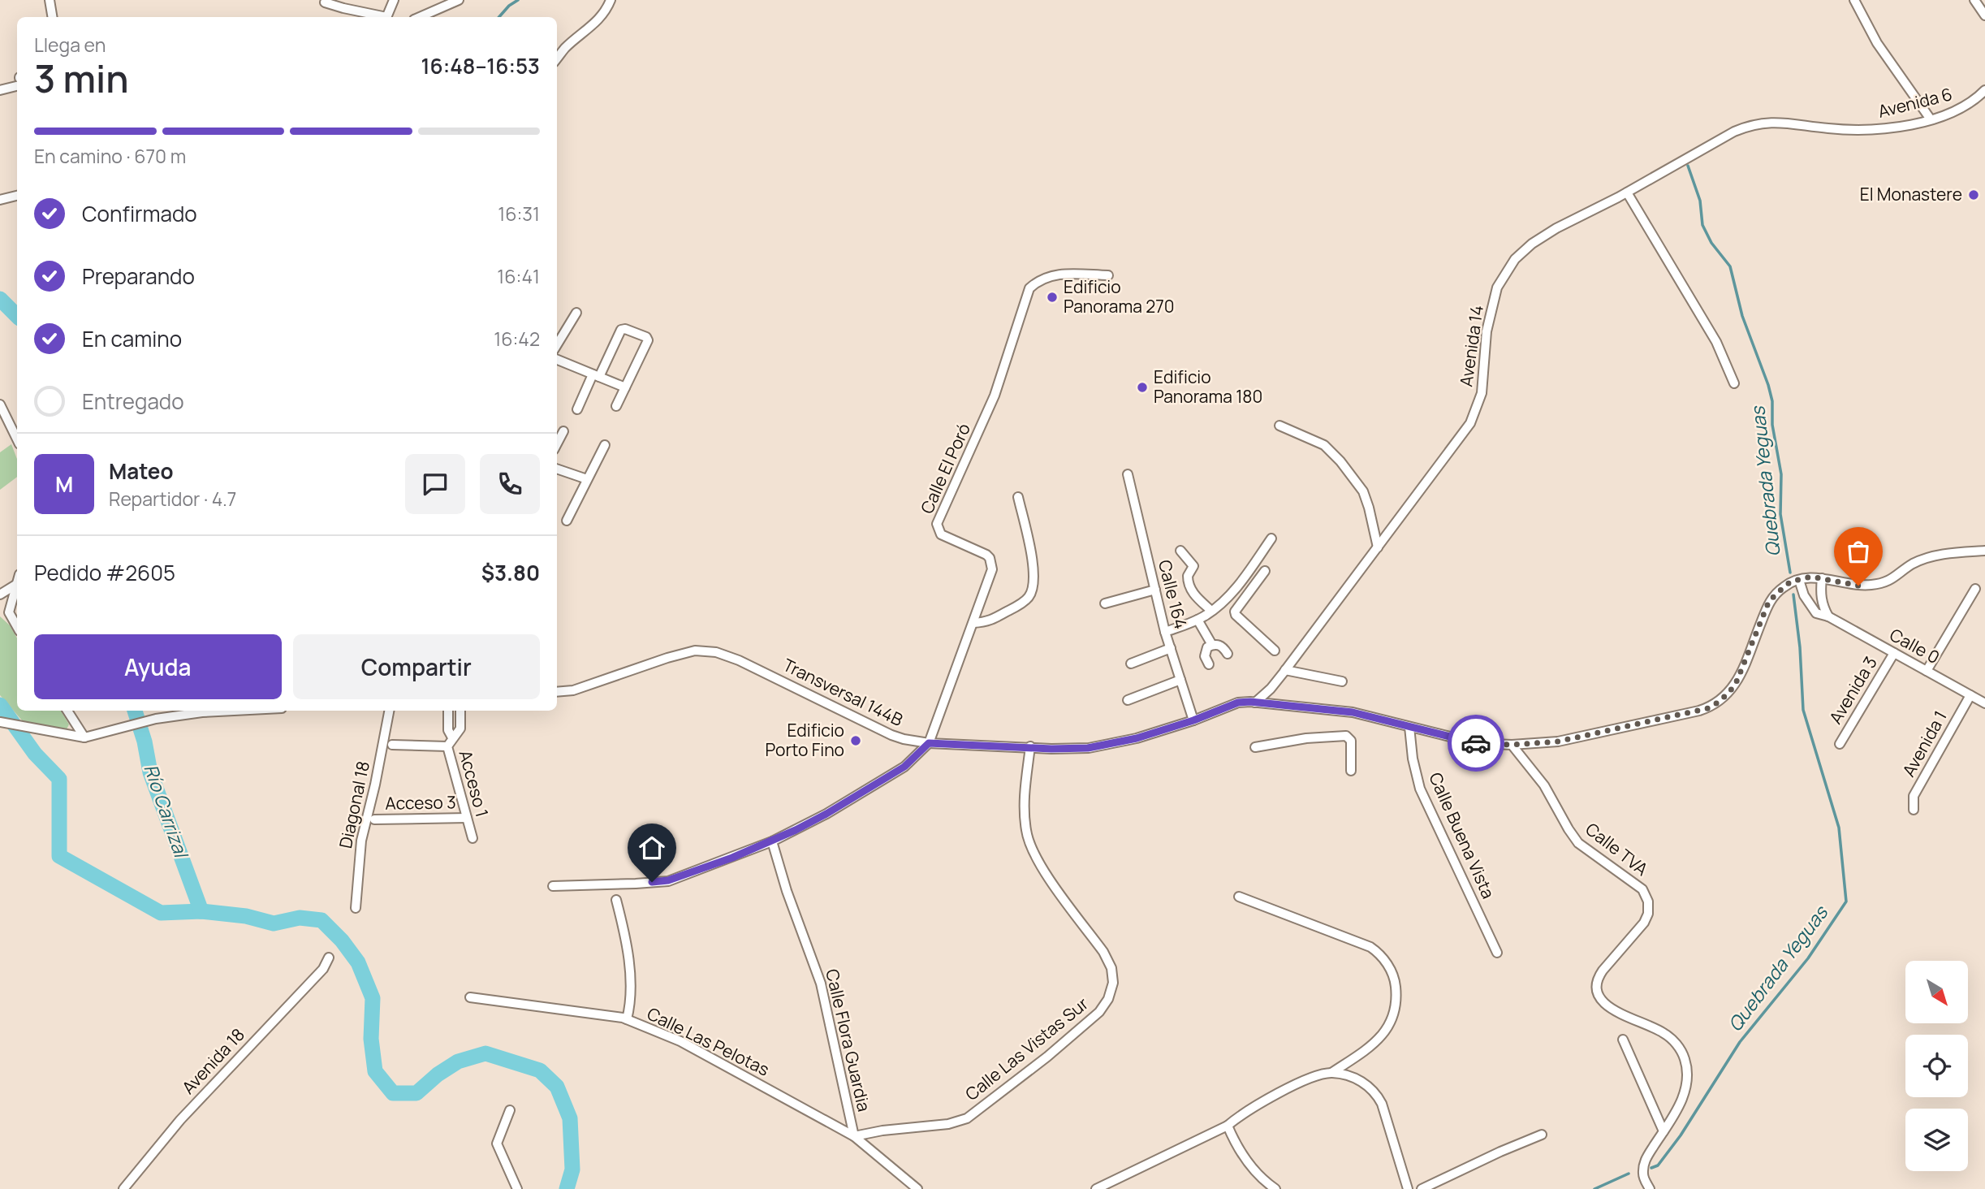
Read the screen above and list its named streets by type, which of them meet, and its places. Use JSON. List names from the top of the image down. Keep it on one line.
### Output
{"streets":{"street":["Avenida 6","Avenida 14","Calle El Poró","Calle 164","Calle 0","Avenida 3","Transversal 144B","Avenida 1","Acceso 1","Acceso 3","Diagonal 18","Calle Buena Vista","Calle TVA","Calle Flora Guardia","Calle Las Pelotas","Calle Las Vistas Sur","Avenida 18"]},"crossings":[["Avenida 6","Avenida 14"],["Avenida 14","Transversal 144B"],["Calle El Poró","Transversal 144B"],["Calle 164","Transversal 144B"],["Calle 0","Avenida 3"],["Calle 0","Transversal 144B"],["Calle 0","Avenida 1"],["Transversal 144B","Calle Buena Vista"],["Transversal 144B","Calle TVA"],["Transversal 144B","Calle Las Vistas Sur"],["Acceso 1","Acceso 3"],["Calle Flora Guardia","Calle Las Pelotas"],["Calle Flora Guardia","Calle Las Vistas Sur"],["Calle Las Pelotas","Calle Las Vistas Sur"]],"water":["Quebrada Yeguas","Río Carrizal"],"places":["El Monastere","Edificio Panorama 270","Edificio Panorama 180","Edificio Porto Fino"],"north":"bottom right","page":{"heading":["3 min","Llega en","16:48–16:53"],"panel":["Mateo","Repartidor · 4.7","Pedido #2605","$3.80"],"bar":"En camino · 670 m","list":[["Confirmado","16:31"],["Preparando","16:41"],["En camino","16:42"],"Entregado"],"round":"M","buttons":["Ayuda","Compartir"]}}
